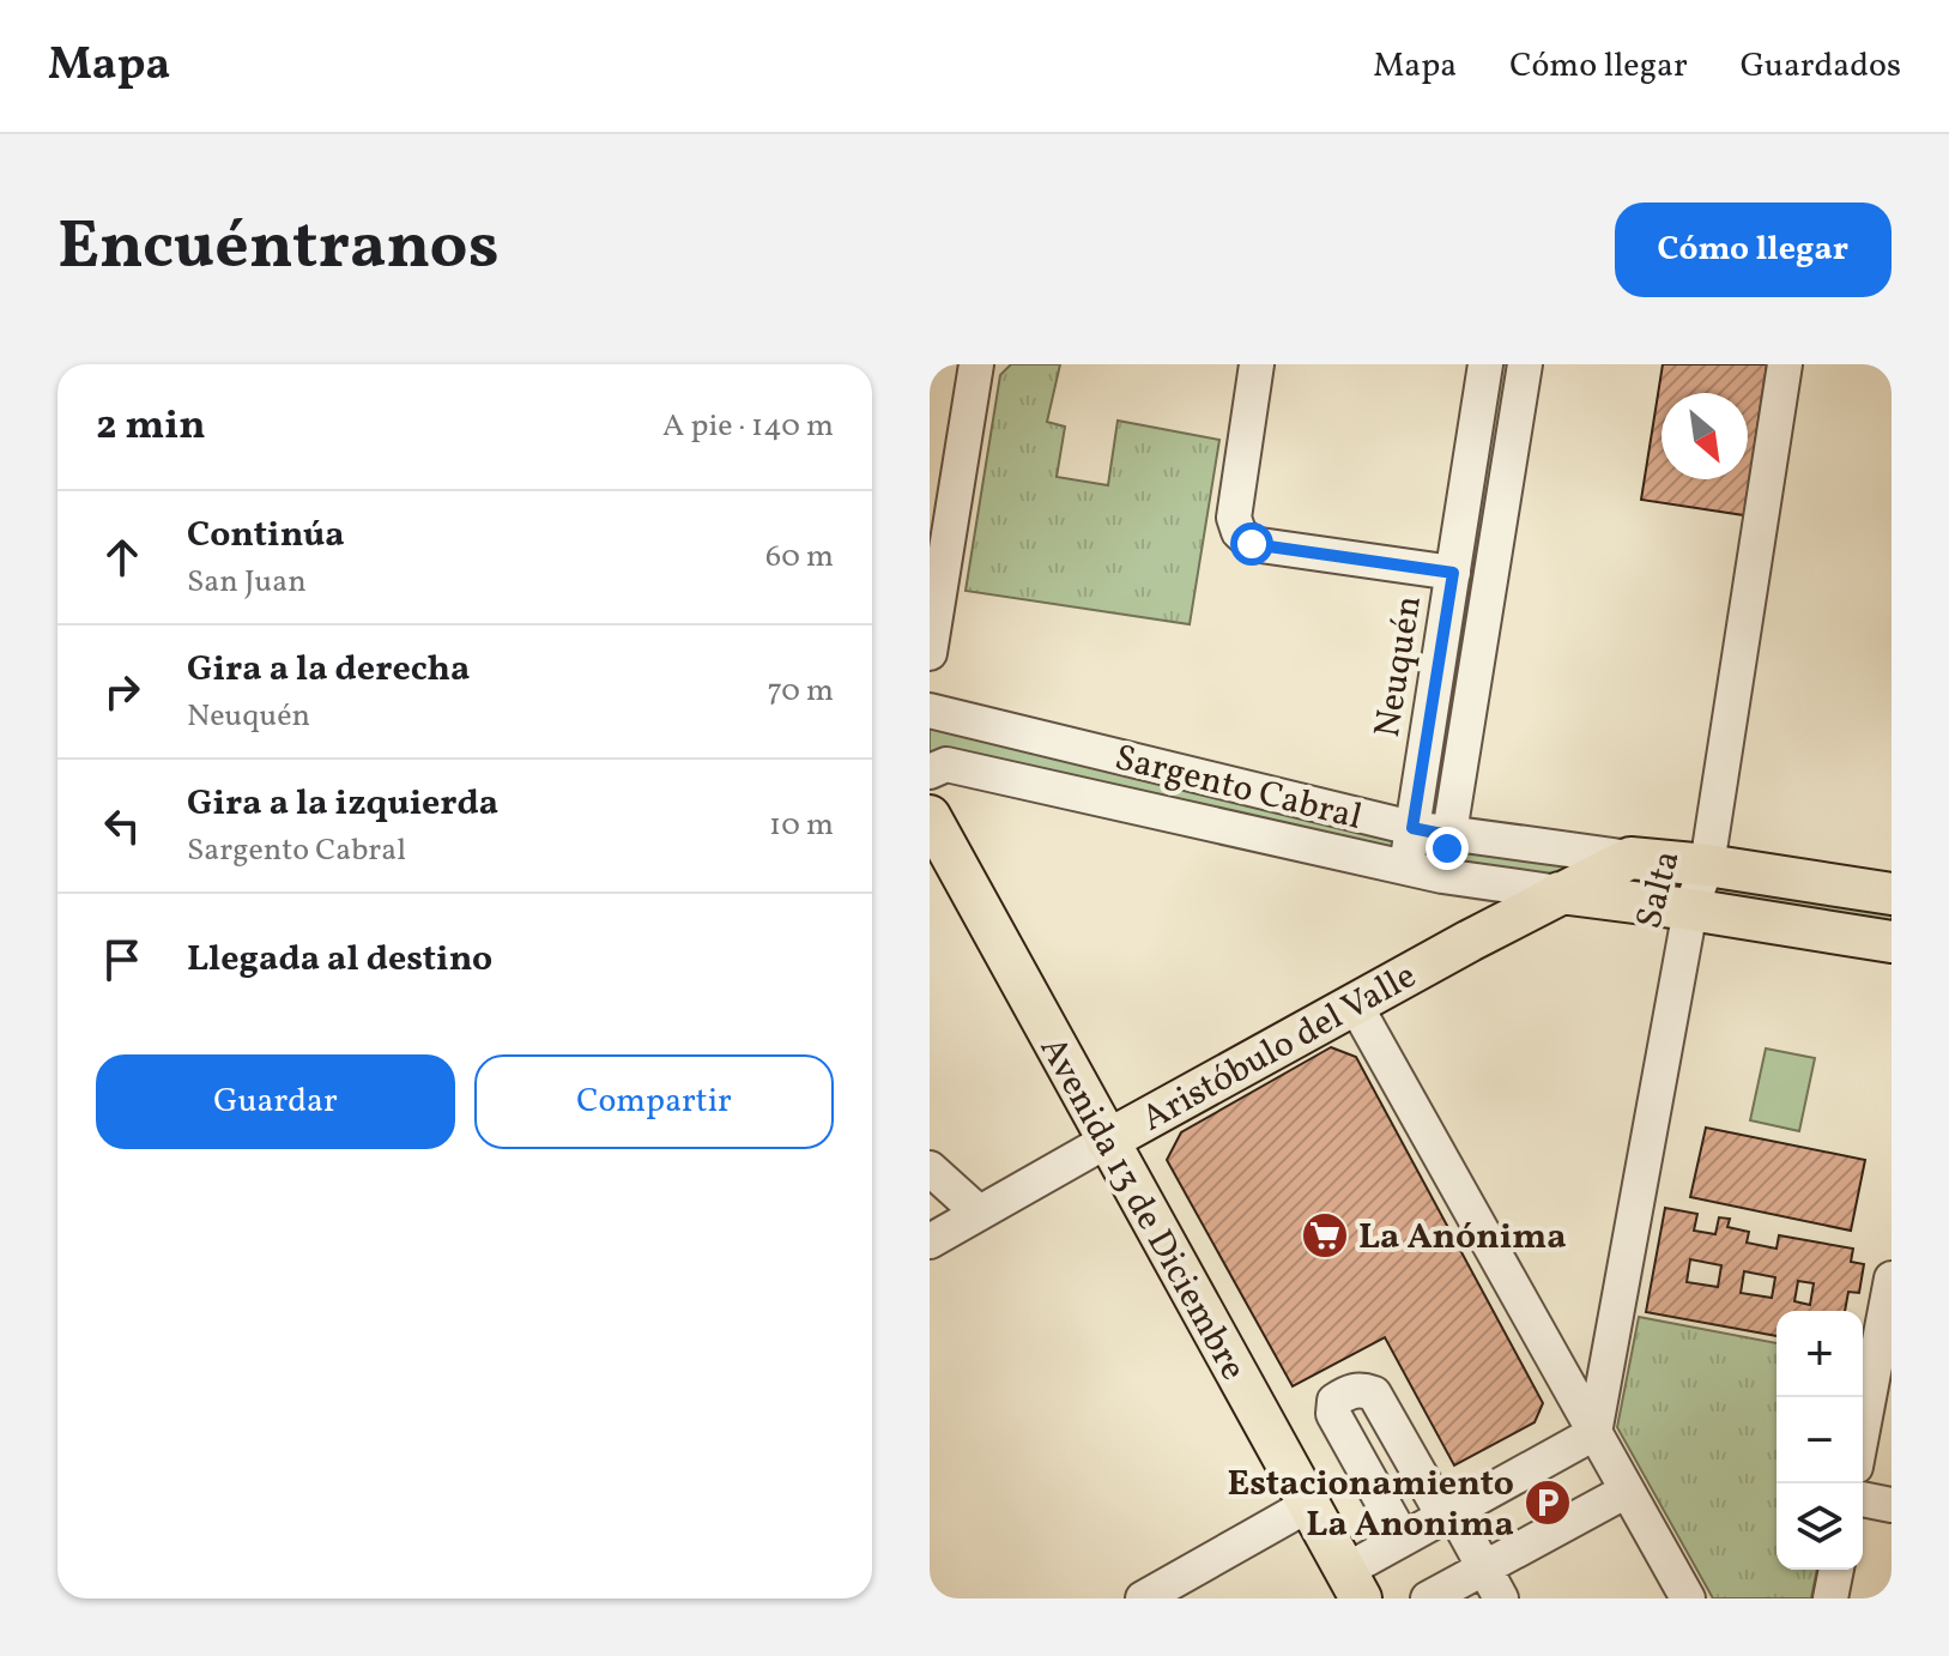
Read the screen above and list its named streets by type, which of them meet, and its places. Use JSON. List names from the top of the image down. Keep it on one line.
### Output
{"streets":{"main road":["Sargento Cabral","Aristóbulo del Valle","Avenida 13 de Diciembre"],"street":["Neuquén","Salta"]},"crossings":[["Neuquén","Sargento Cabral"],["Sargento Cabral","Salta"],["Sargento Cabral","Aristóbulo del Valle"],["Aristóbulo del Valle","Avenida 13 de Diciembre"]],"places":{"supermarket":["La Anónima"],"parking":["Estacionamiento La Anonima"]},"north":"bottom right","page":{"header":"Mapa","nav":["Mapa","Cómo llegar","Guardados"],"title":"Encuéntranos","buttons":["Cómo llegar",["Guardar","Compartir"]],"heading":["2 min","A pie · 140 m"],"list":[["Continúa","San Juan","60 m"],["Gira a la derecha","Neuquén","70 m"],["Gira a la izquierda","Sargento Cabral","10 m"],"Llegada al destino"],"map_buttons":["+","−"]}}
